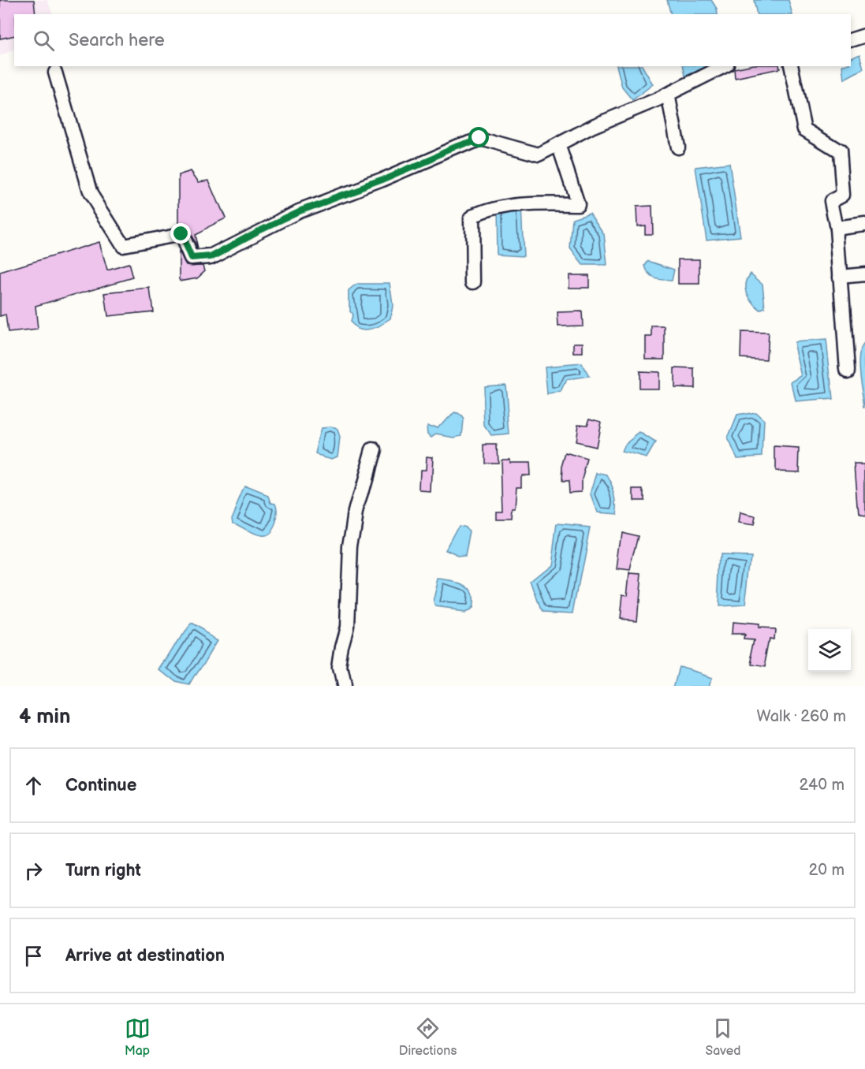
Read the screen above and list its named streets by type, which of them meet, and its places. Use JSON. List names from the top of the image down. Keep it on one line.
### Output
{"page":{"search":"Search here","heading":["4 min","Walk · 260 m"],"list":[["Continue","240 m"],["Turn right","20 m"],"Arrive at destination"],"nav":["Map","Directions","Saved"]}}
